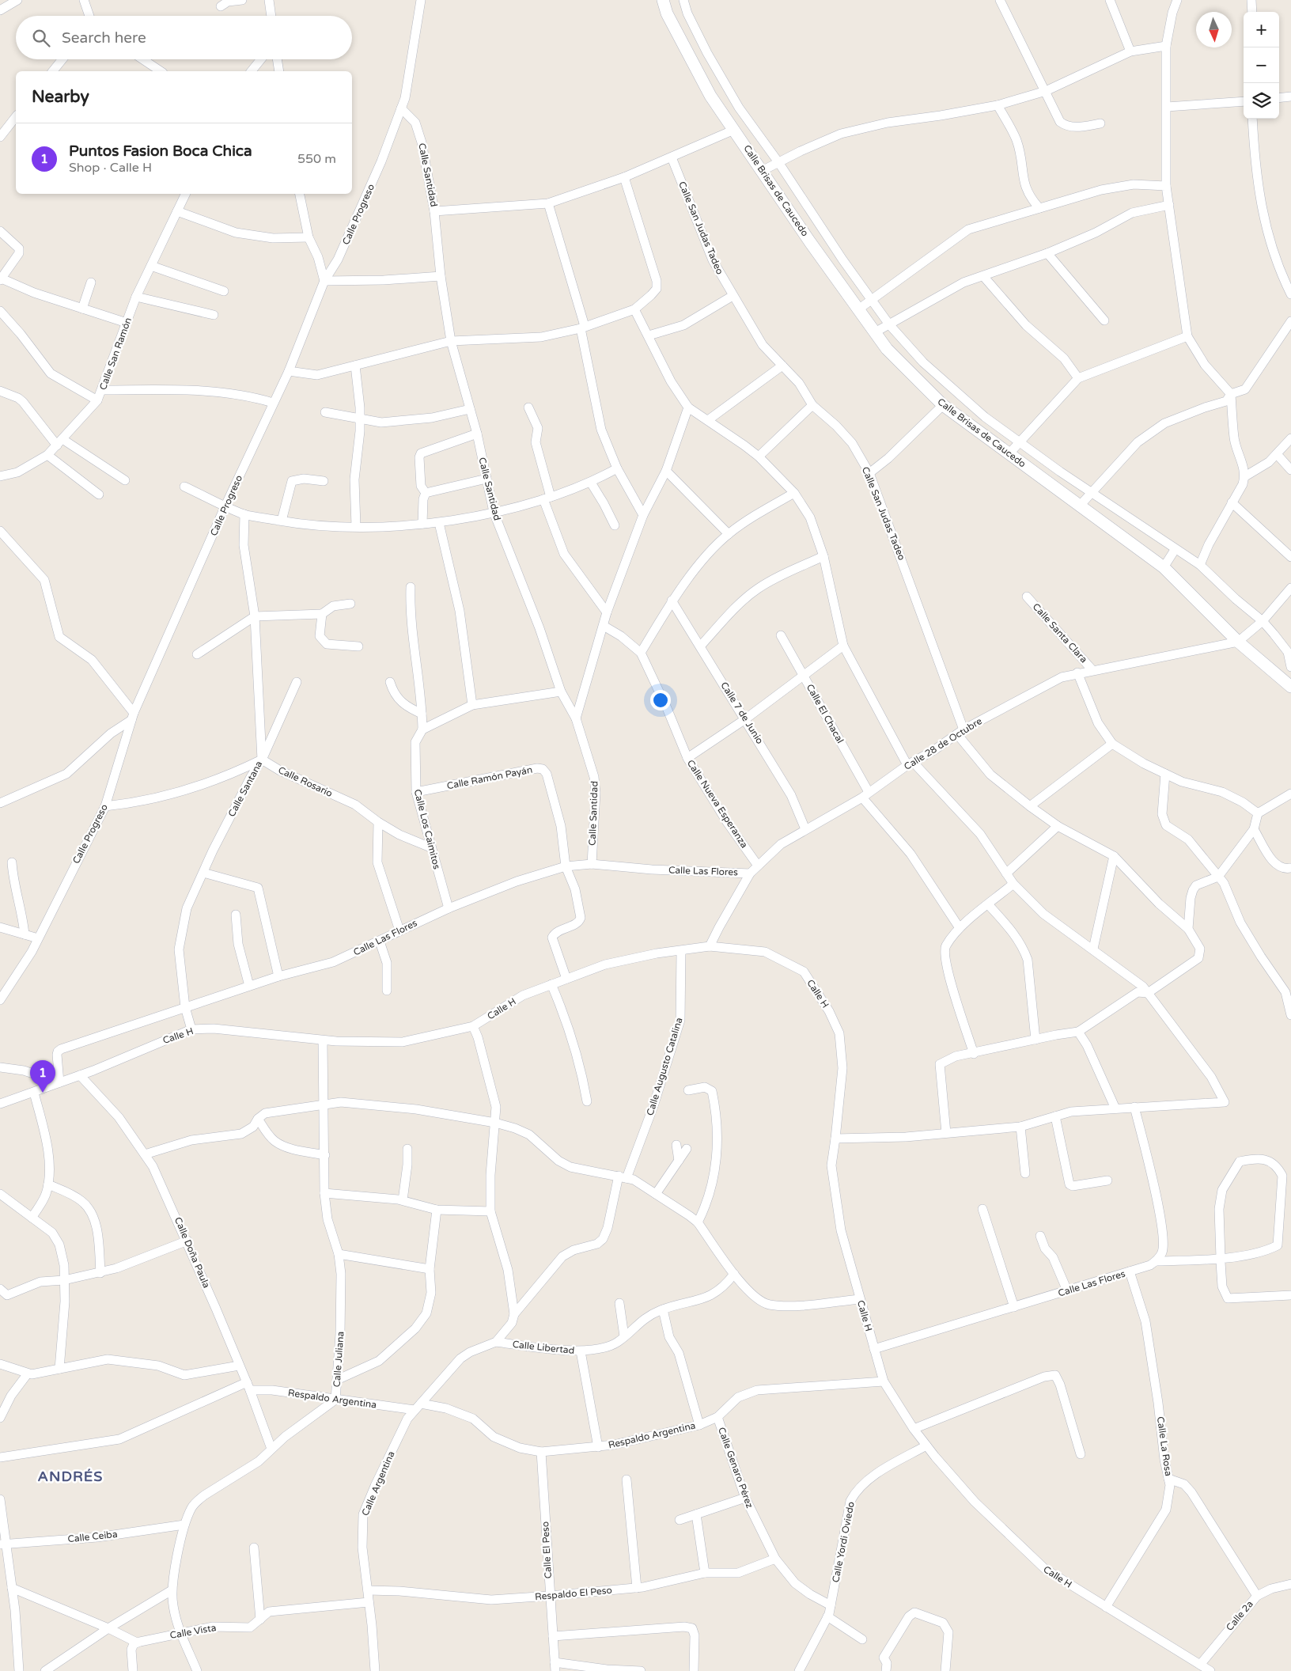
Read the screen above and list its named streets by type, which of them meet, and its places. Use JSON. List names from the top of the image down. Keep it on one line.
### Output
{"streets":{"street":["Calle Santidad","Calle Brisas de Caucedo","Calle Progreso","Calle San Judas Tadeo","Calle San Ramón","Calle Santa Clara","Calle 7 de Junio","Calle El Chacal","Calle 28 de Octubre","Calle Ramón Payán","Calle Rosario","Calle Santana","Calle Nueva Esperanza","Calle Los Caimitos","Calle Las Flores","Calle H","Calle Augusto Catalina","Calle Doña Paula","Calle Libertad","Calle Juliana","Respaldo Argentina","Calle La Rosa","Calle Genaro Pérez","Calle Argentina","Calle Ceiba","Calle Yordi Oviedo","Calle El Peso","Respaldo El Peso","Calle 2a","Calle Vista"]},"crossings":[["Calle Santidad","Calle Progreso"],["Calle Santidad","Calle Las Flores"],["Calle Brisas de Caucedo","Calle 28 de Octubre"],["Calle San Judas Tadeo","Calle 28 de Octubre"],["Calle Santa Clara","Calle 28 de Octubre"],["Calle 7 de Junio","Calle 28 de Octubre"],["Calle El Chacal","Calle 28 de Octubre"],["Calle 28 de Octubre","Calle Nueva Esperanza"],["Calle 28 de Octubre","Calle Las Flores"],["Calle 28 de Octubre","Calle H"],["Calle Ramón Payán","Calle Los Caimitos"],["Calle Ramón Payán","Calle Las Flores"],["Calle Ramón Payán","Calle H"],["Calle Rosario","Calle Santana"],["Calle Rosario","Calle Los Caimitos"],["Calle Santana","Calle Las Flores"],["Calle Santana","Calle H"],["Calle Los Caimitos","Calle Las Flores"],["Calle Las Flores","Calle H"],["Calle Las Flores","Calle La Rosa"],["Calle H","Calle Augusto Catalina"],["Calle H","Calle Doña Paula"],["Calle H","Calle Juliana"],["Calle H","Respaldo Argentina"],["Calle H","Calle La Rosa"],["Calle H","Calle Yordi Oviedo"],["Calle H","Calle 2a"],["Calle Doña Paula","Calle Juliana"],["Calle Doña Paula","Respaldo Argentina"],["Calle Libertad","Calle Argentina"],["Calle Juliana","Respaldo Argentina"],["Calle Juliana","Calle Ceiba"],["Calle Juliana","Calle Vista"],["Respaldo Argentina","Calle Genaro Pérez"],["Respaldo Argentina","Calle Argentina"],["Respaldo Argentina","Calle El Peso"],["Calle Genaro Pérez","Calle Yordi Oviedo"],["Calle Genaro Pérez","Respaldo El Peso"],["Calle Argentina","Respaldo El Peso"],["Calle Argentina","Calle Vista"],["Calle El Peso","Respaldo El Peso"]],"districts":["ANDRÉS"],"north":"bottom","page":{"map_buttons":["+","−"],"search":"Search here","heading":"Nearby","list":[{"mark":"1","name":"Puntos Fasion Boca Chica","note":"Shop · Calle H","value":"550 m"}],"pins":"1"}}
